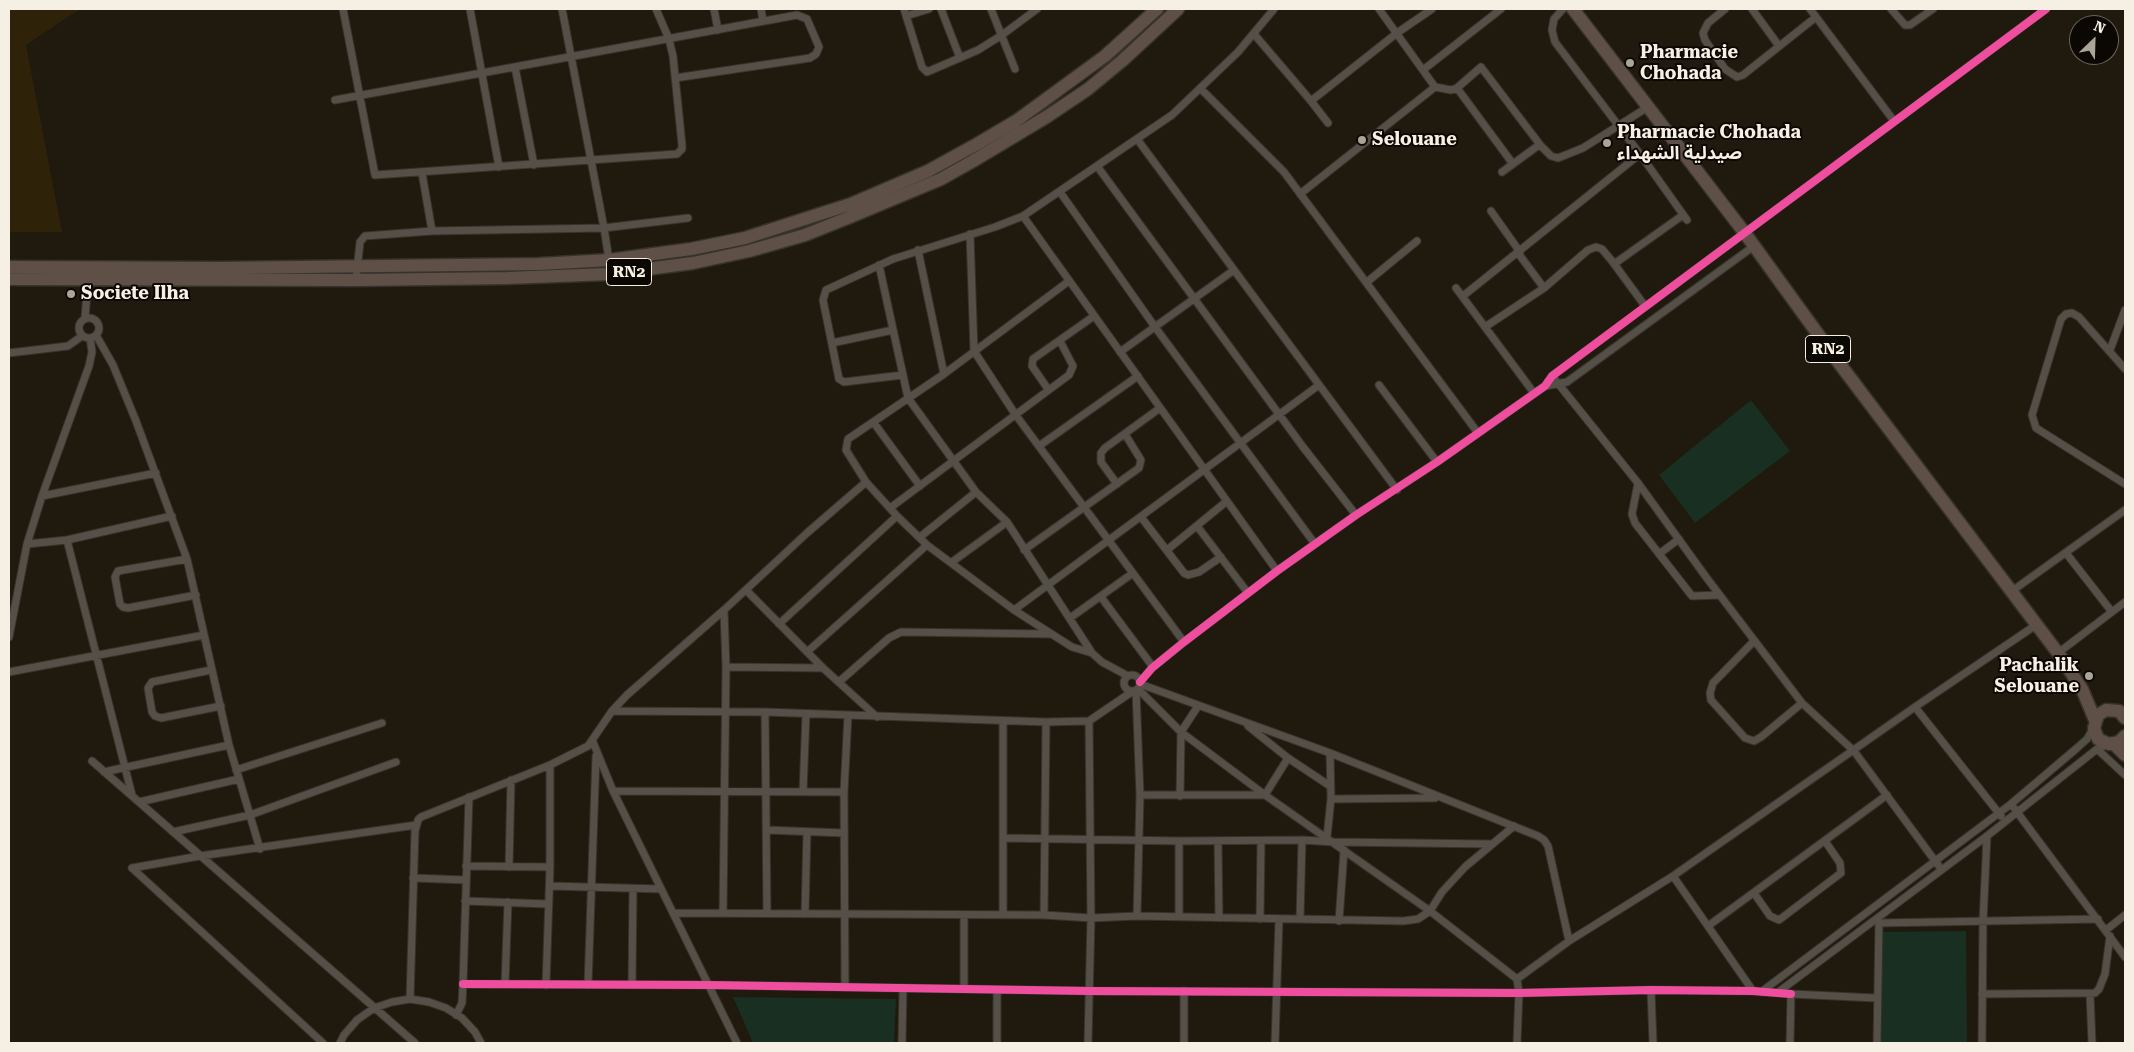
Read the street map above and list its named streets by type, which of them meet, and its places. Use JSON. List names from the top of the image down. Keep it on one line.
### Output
{"streets":{"highway":["RN2"]},"places":["Pharmacie Chohada","Selouane","Pharmacie Chohada صيدلية الشهداء","Societe Ilha","Pachalik Selouane"],"north":"top right"}
